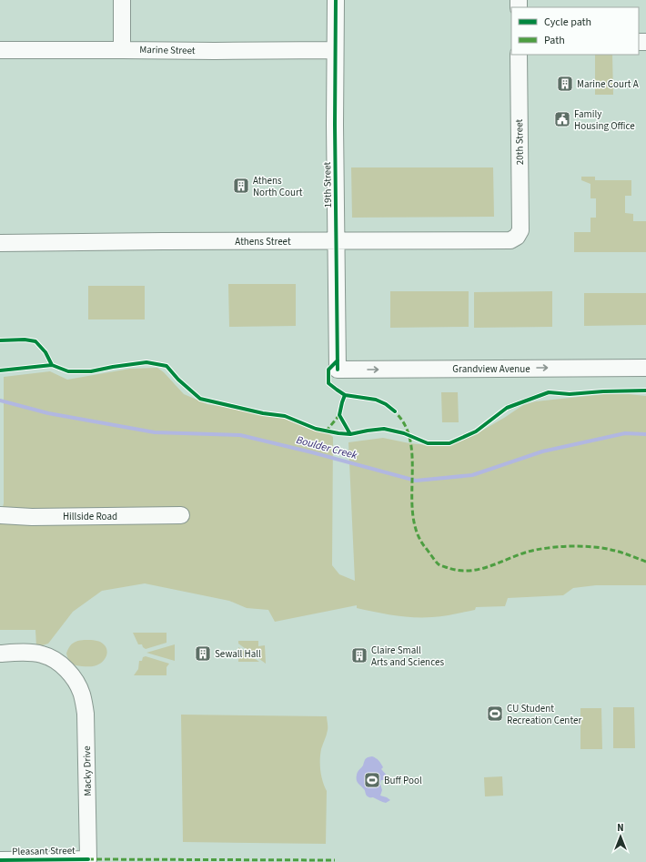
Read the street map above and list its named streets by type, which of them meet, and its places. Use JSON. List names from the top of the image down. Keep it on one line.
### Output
{"streets":{"street":["Marine Street","20th Street","19th Street","Athens Street","Grandview Avenue","Hillside Road","Macky Drive","Pleasant Street"]},"crossings":[["Marine Street","19th Street"],["20th Street","Athens Street"],["19th Street","Athens Street"],["19th Street","Grandview Avenue"],["Macky Drive","Pleasant Street"]],"one_way":["Grandview Avenue"],"water":["Boulder Creek"],"places":{"building":["Marine Court A","Athens North Court","Sewall Hall","Claire Small Arts and Sciences"],"public building":["Family Housing Office"],"sports":["CU Student Recreation Center","Buff Pool"]},"legend":["Cycle path","Path"],"north":"top"}
